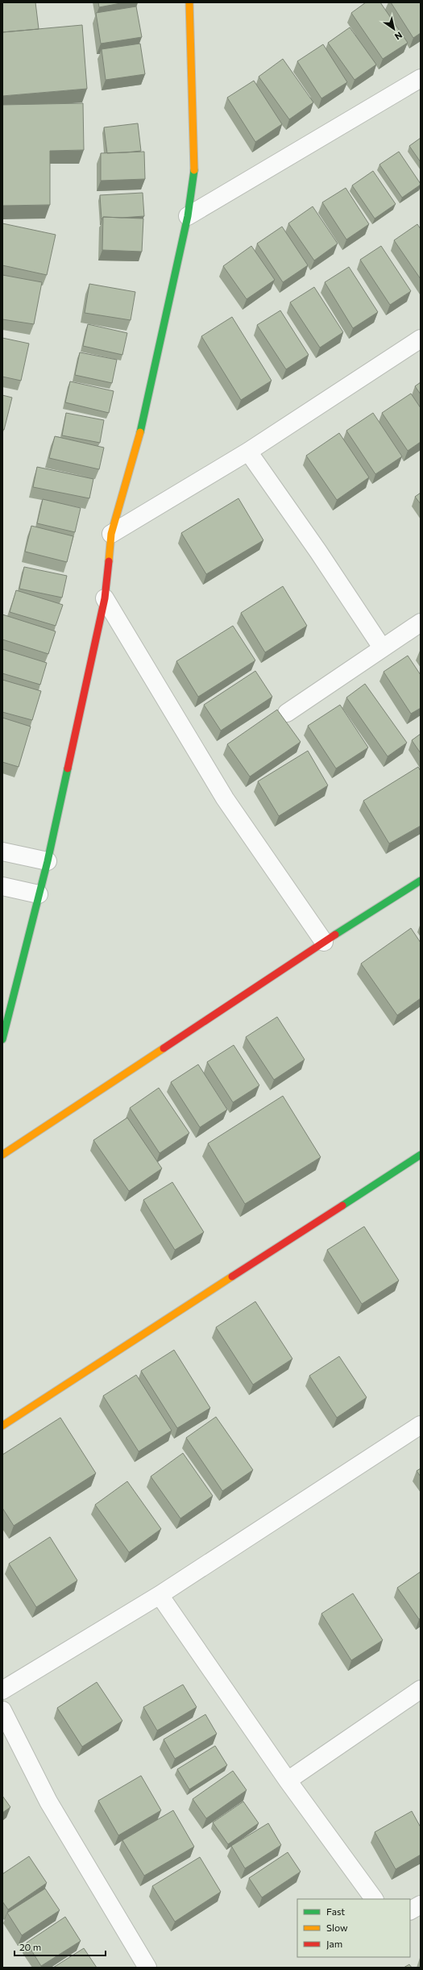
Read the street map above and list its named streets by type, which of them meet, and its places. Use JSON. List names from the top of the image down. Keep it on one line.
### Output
{"legend":["Fast","Slow","Jam"],"scale_bar":"20 m","north":"bottom right"}
